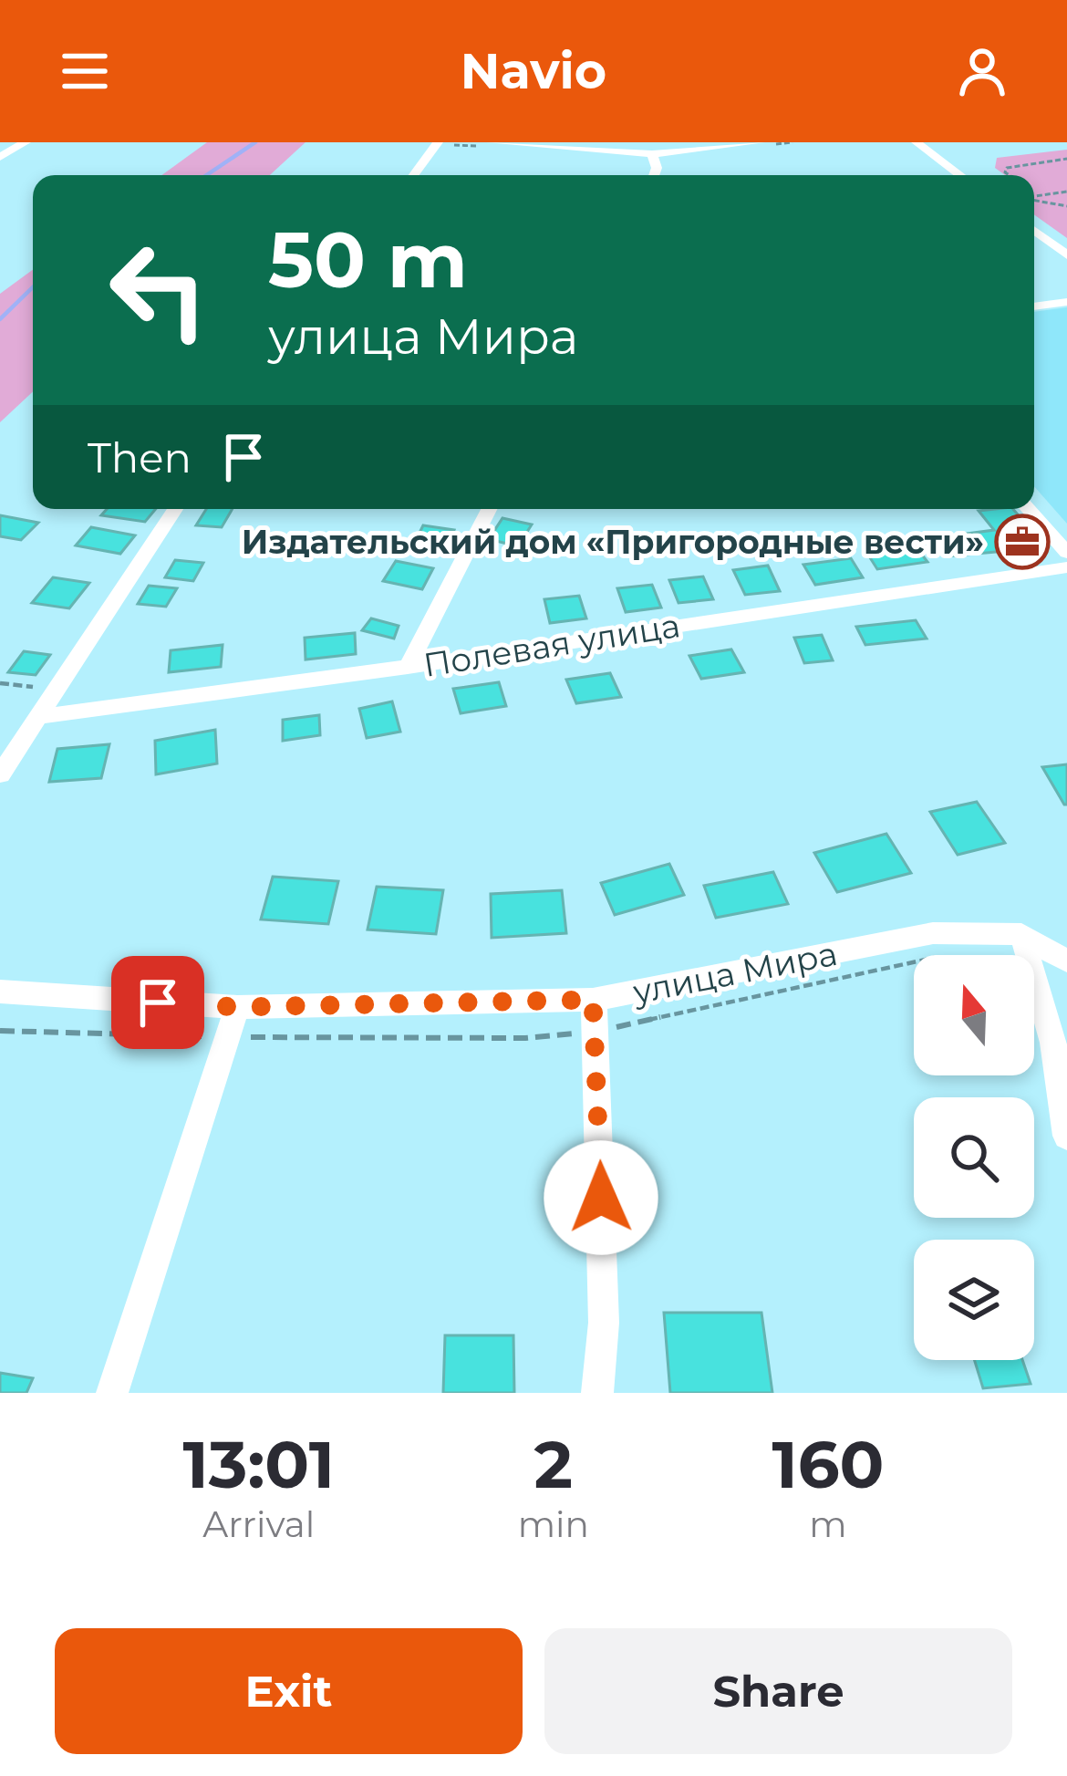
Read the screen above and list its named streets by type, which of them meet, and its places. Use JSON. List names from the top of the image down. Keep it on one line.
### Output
{"streets":{"street":["Полевая улица","улица Мира"]},"places":{"office":["Издательский дом «Пригородные вести»"]},"north":"top","page":{"header":"Navio","turn":["50 m","улица Мира"],"then":"Then","eta":["13:01","Arrival","2","min","160","m"],"buttons":["Exit","Share"]}}
